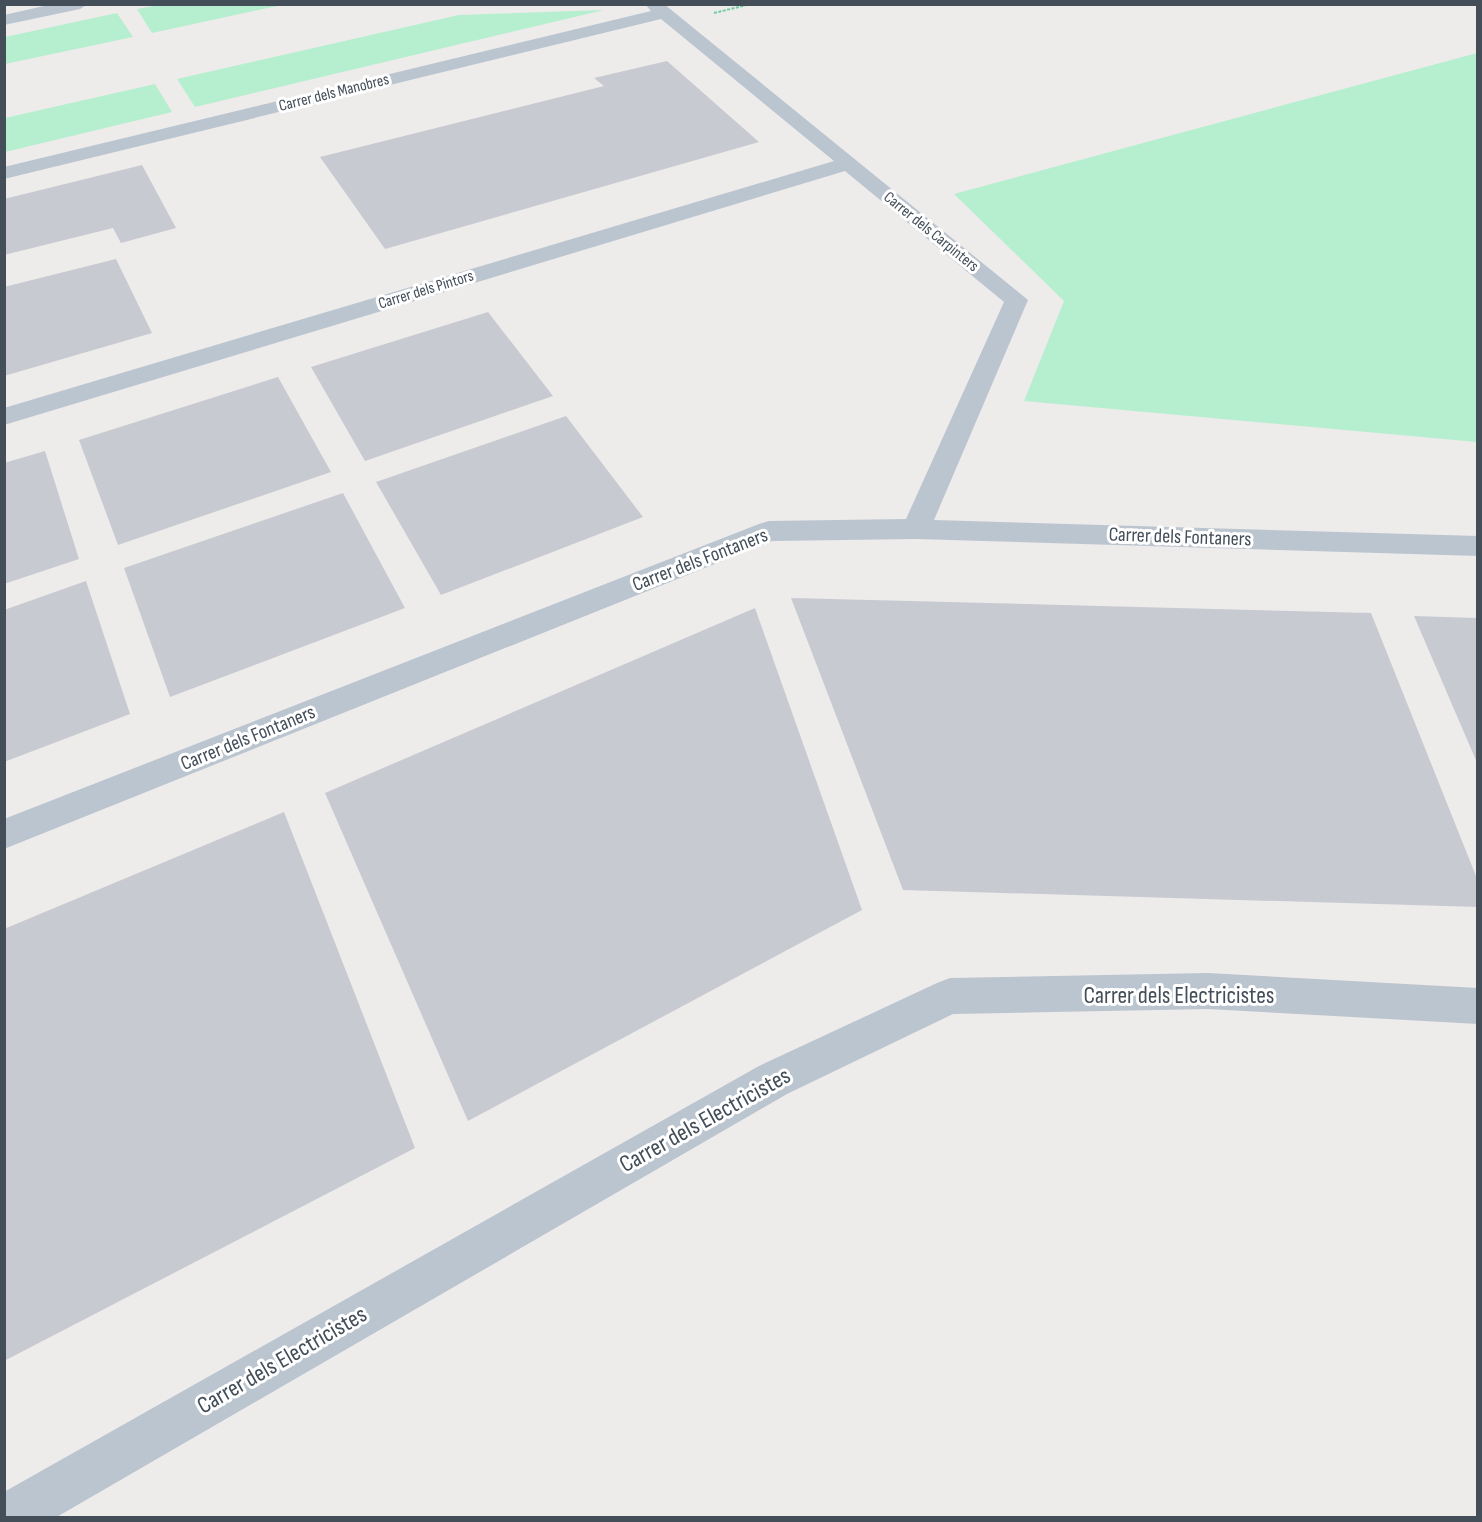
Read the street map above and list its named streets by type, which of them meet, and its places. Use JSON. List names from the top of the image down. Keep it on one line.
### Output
{"streets":{"lane":["Carrer dels Manobres","Carrer dels Carpinters","Carrer dels Pintors","Carrer dels Fontaners","Carrer dels Electricistes"]},"crossings":[["Carrer dels Manobres","Carrer dels Carpinters"],["Carrer dels Carpinters","Carrer dels Pintors"],["Carrer dels Carpinters","Carrer dels Fontaners"]]}
